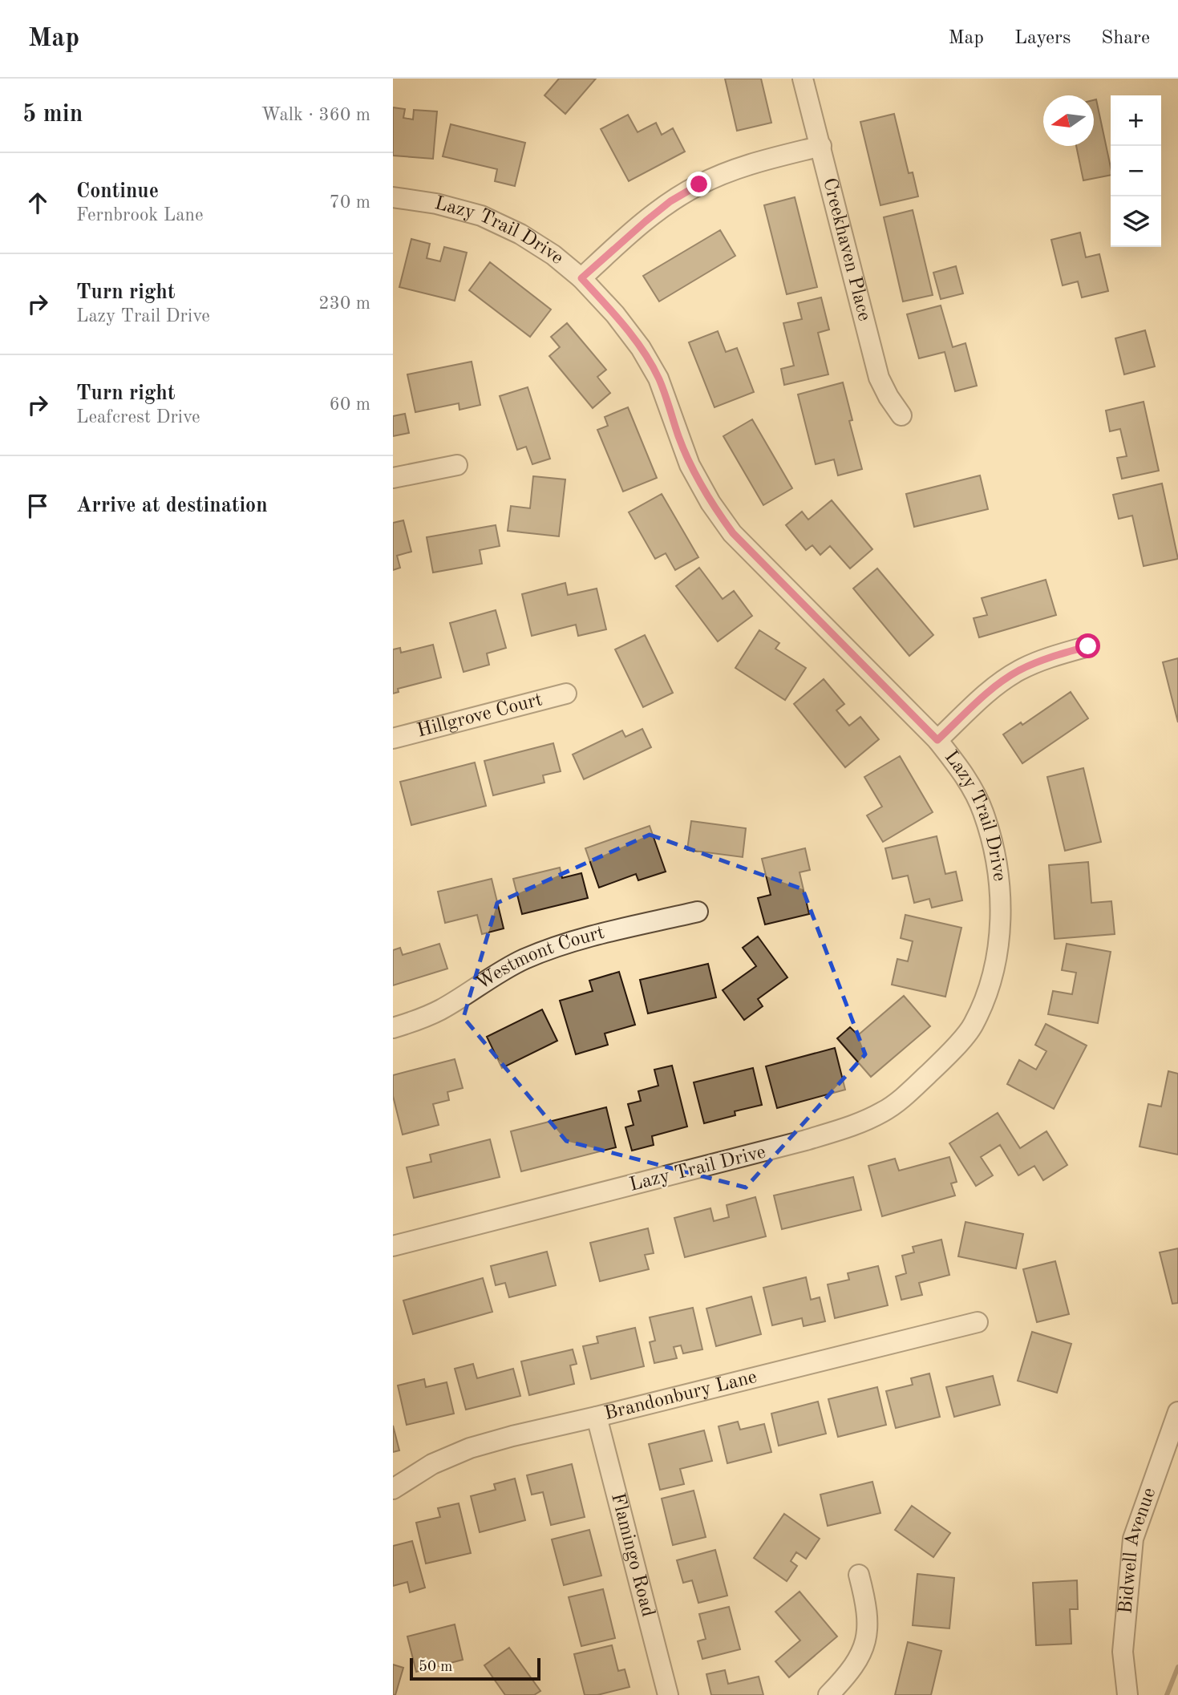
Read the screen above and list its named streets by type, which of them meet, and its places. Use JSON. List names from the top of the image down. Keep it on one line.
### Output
{"streets":{"street":["Lazy Trail Drive","Creekhaven Place","Hillgrove Court","Westmont Court","Brandonbury Lane","Bidwell Avenue","Flamingo Road"]},"crossings":[["Brandonbury Lane","Flamingo Road"]],"scale_bar":"50 m","north":"left","page":{"header":"Map","nav":["Map","Layers","Share"],"heading":["5 min","Walk · 360 m"],"map_buttons":["+","−"],"list":[["Continue","Fernbrook Lane","70 m"],["Turn right","Lazy Trail Drive","230 m"],["Turn right","Leafcrest Drive","60 m"],"Arrive at destination"],"scale":"50 m"}}
